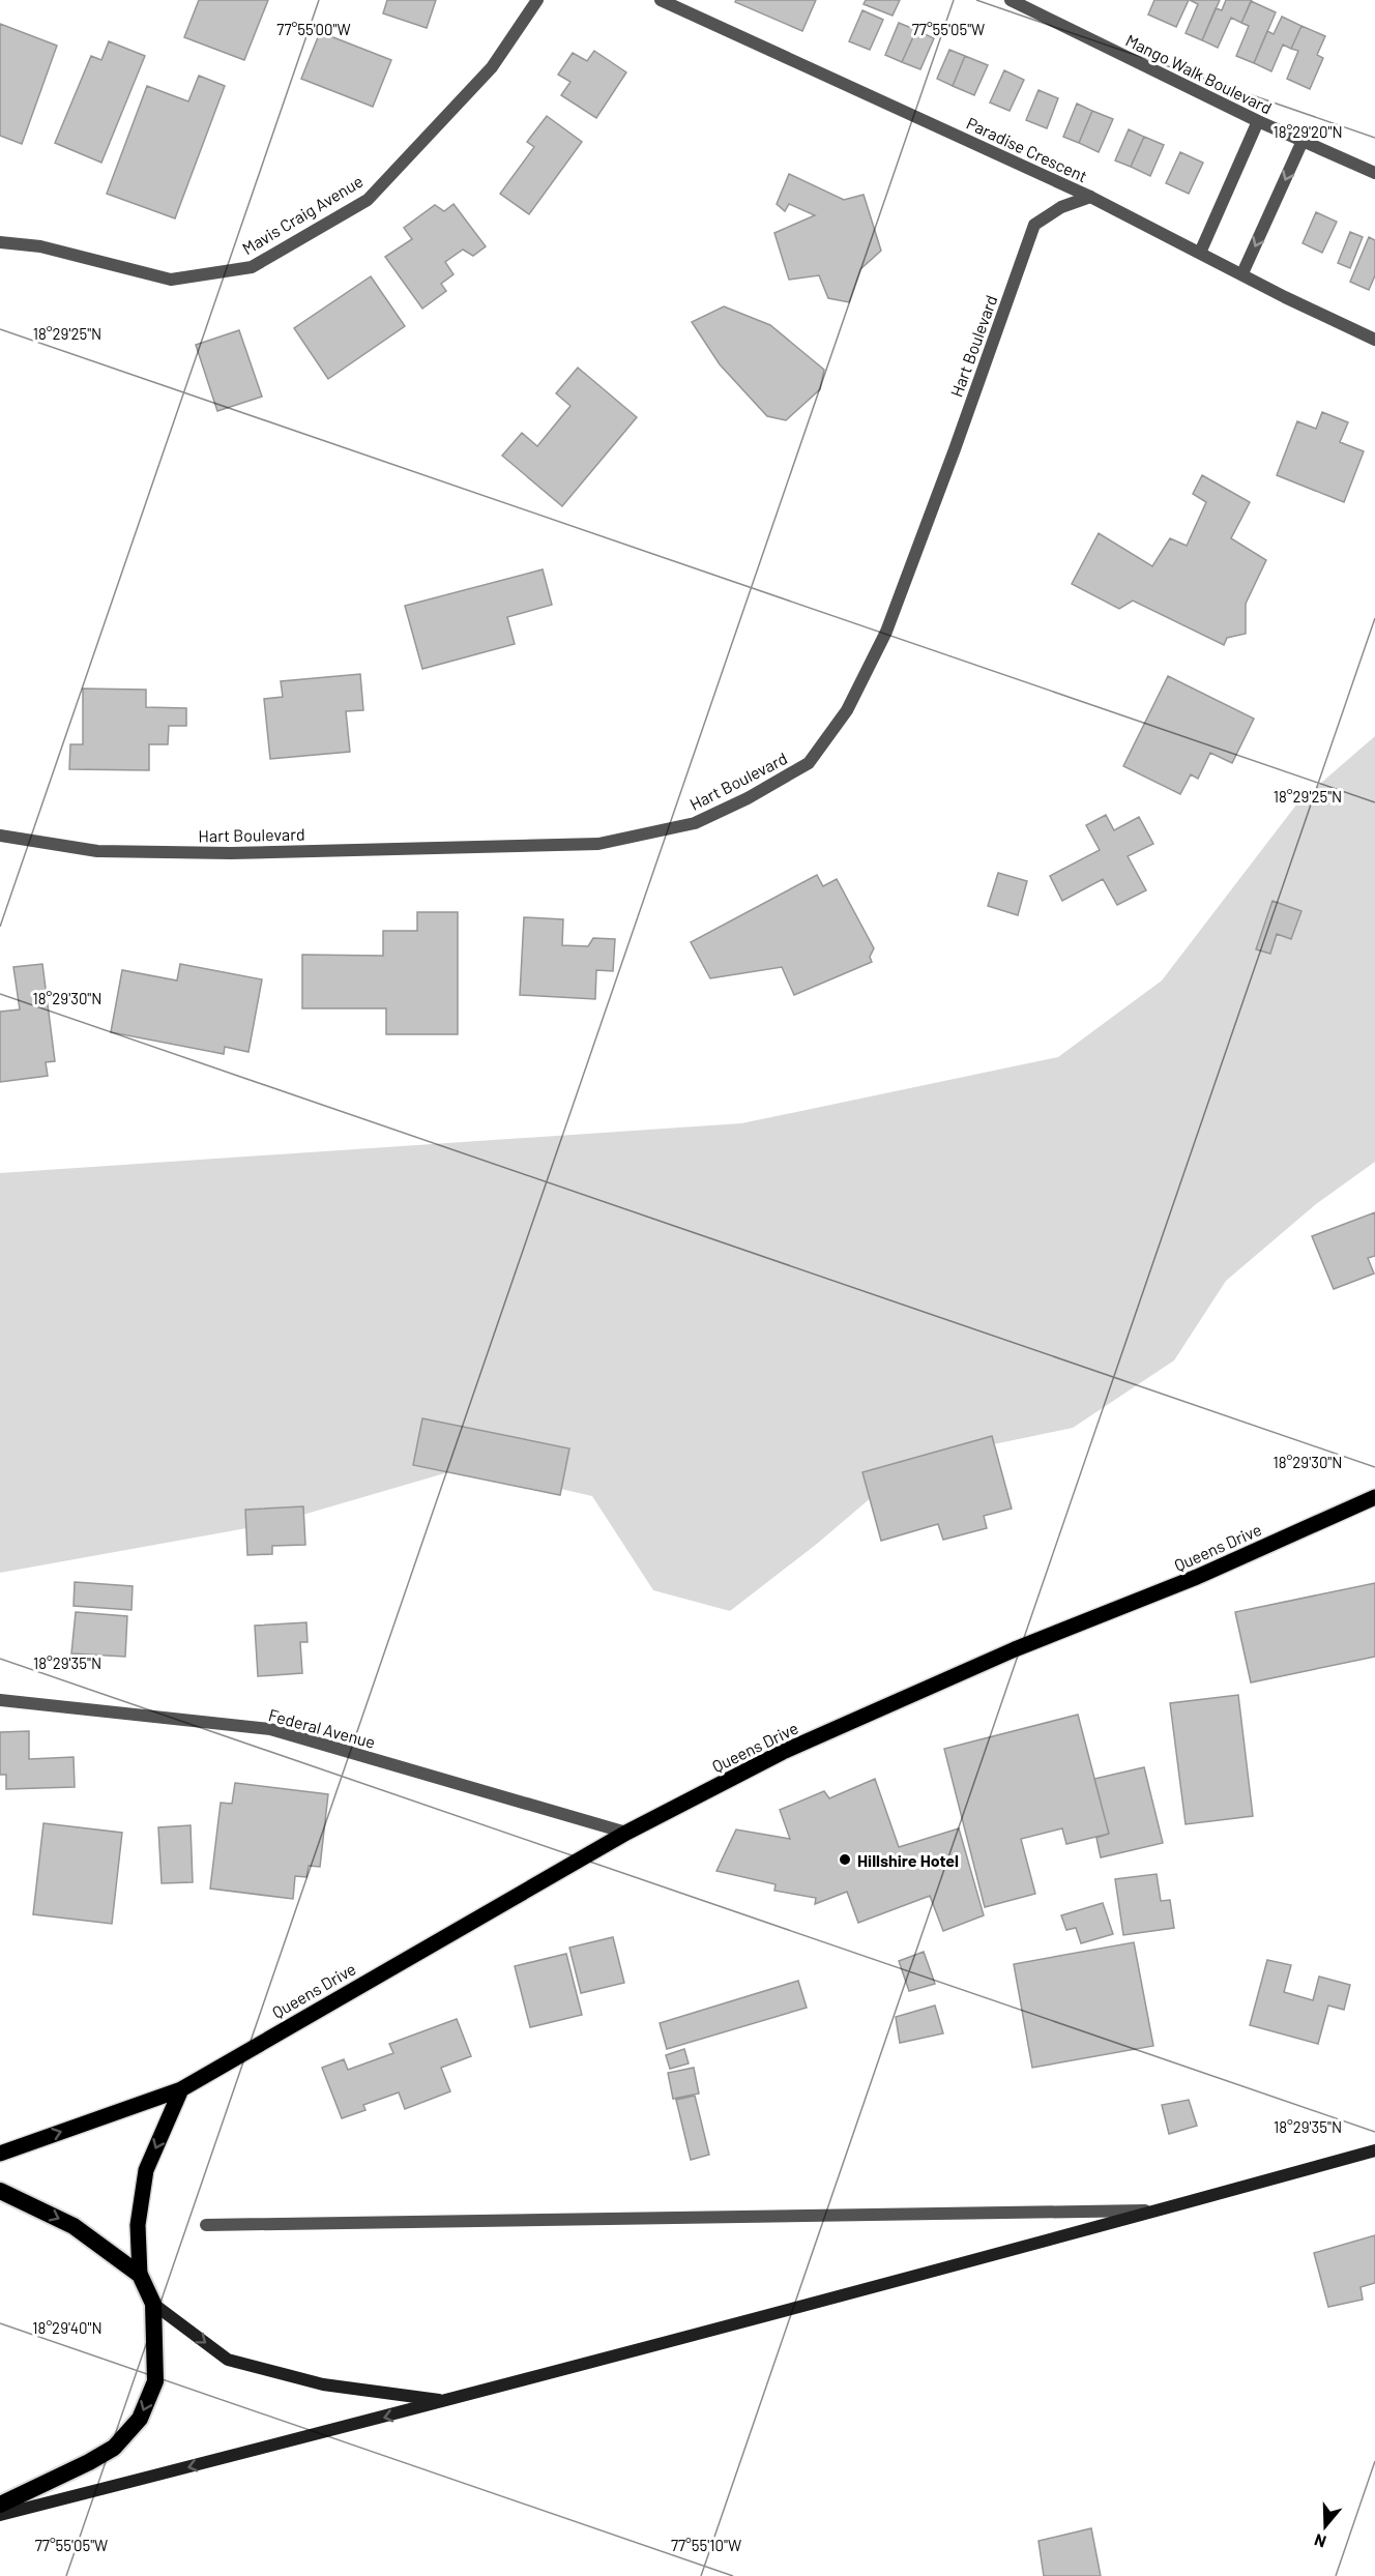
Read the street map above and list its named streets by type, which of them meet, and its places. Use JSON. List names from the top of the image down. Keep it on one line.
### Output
{"streets":{"main road":["Queens Drive"],"street":["Mango Walk Boulevard","Paradise Crescent","Mavis Craig Avenue","Hart Boulevard","Federal Avenue"]},"crossings":[["Paradise Crescent","Hart Boulevard"],["Queens Drive","Federal Avenue"]],"places":["Hillshire Hotel"],"north":"bottom","coordinates":["77°55'00\"W","77°55'05\"W","18°29'20\"N","18°29'25\"N","18°29'30\"N","18°29'35\"N","18°29'40\"N","77°55'10\"W"]}
